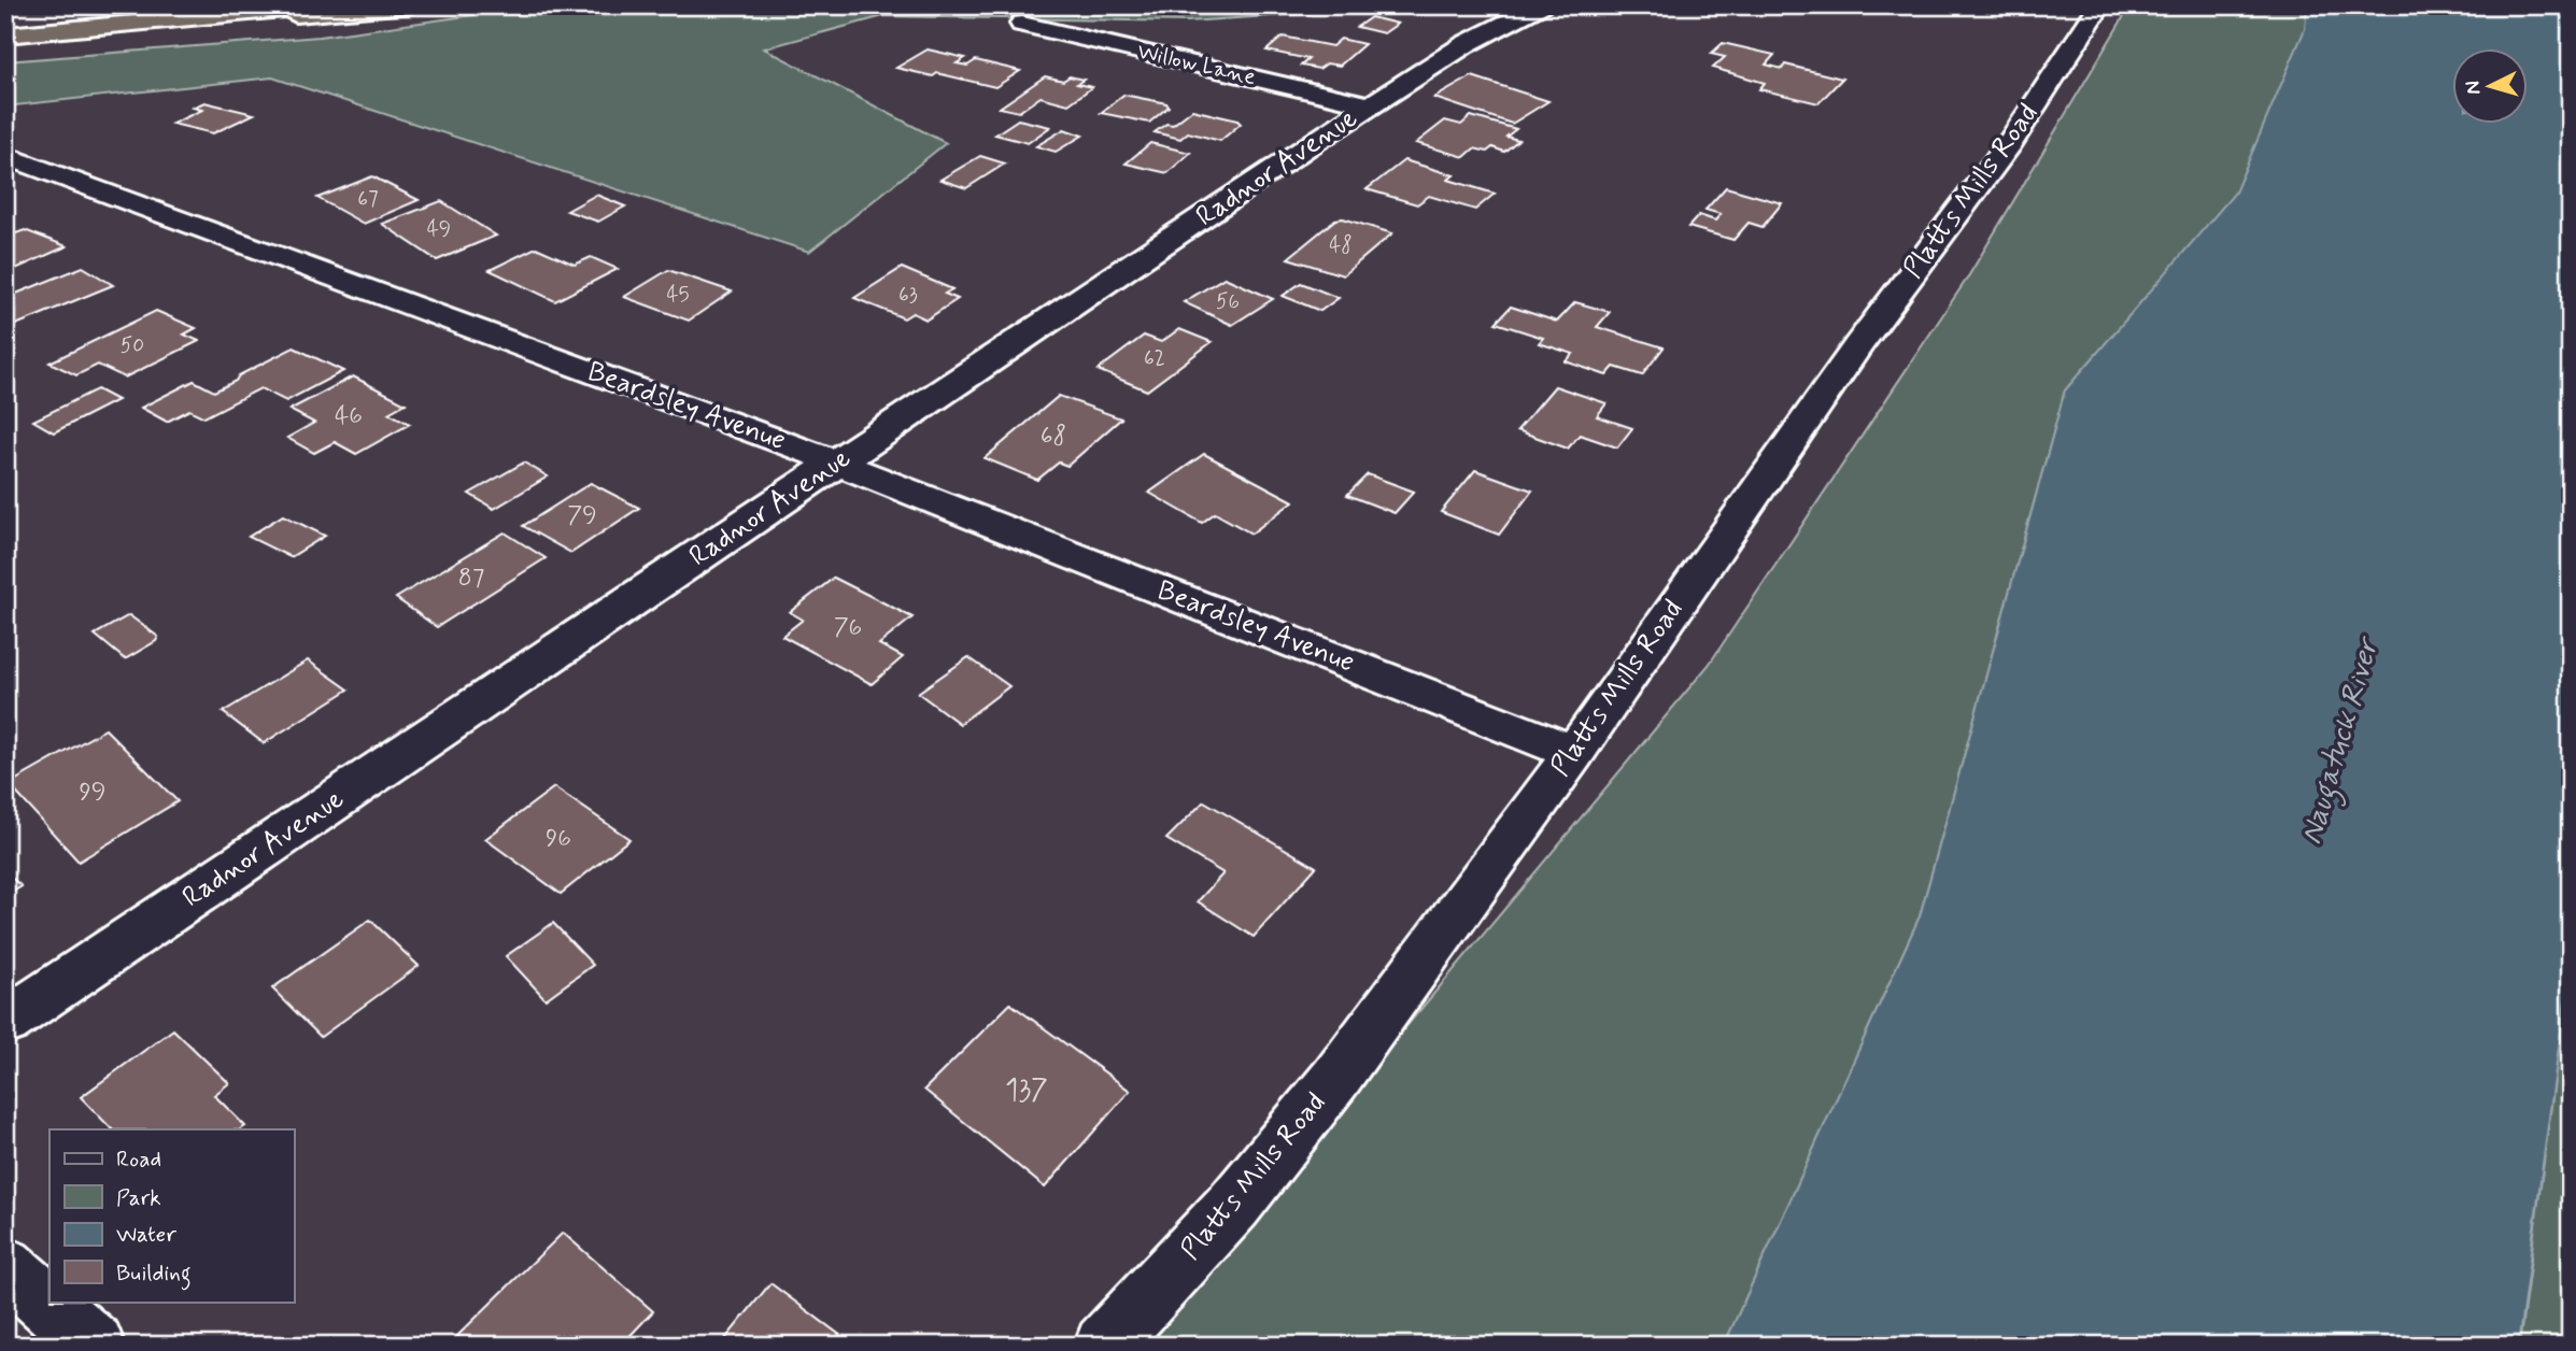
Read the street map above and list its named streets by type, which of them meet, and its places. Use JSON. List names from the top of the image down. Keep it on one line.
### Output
{"streets":{"street":["Willow Lane","Radnor Avenue","Platts Mills Road","Beardsley Avenue"]},"crossings":[["Willow Lane","Radnor Avenue"],["Radnor Avenue","Beardsley Avenue"],["Platts Mills Road","Beardsley Avenue"]],"water":["Naugatuck River"],"house_numbers":["67","49","48","45","63","56","50","62","46","68","79","87","76","99","96","137"],"legend":["Road","Park","Water","Building"],"north":"left"}
